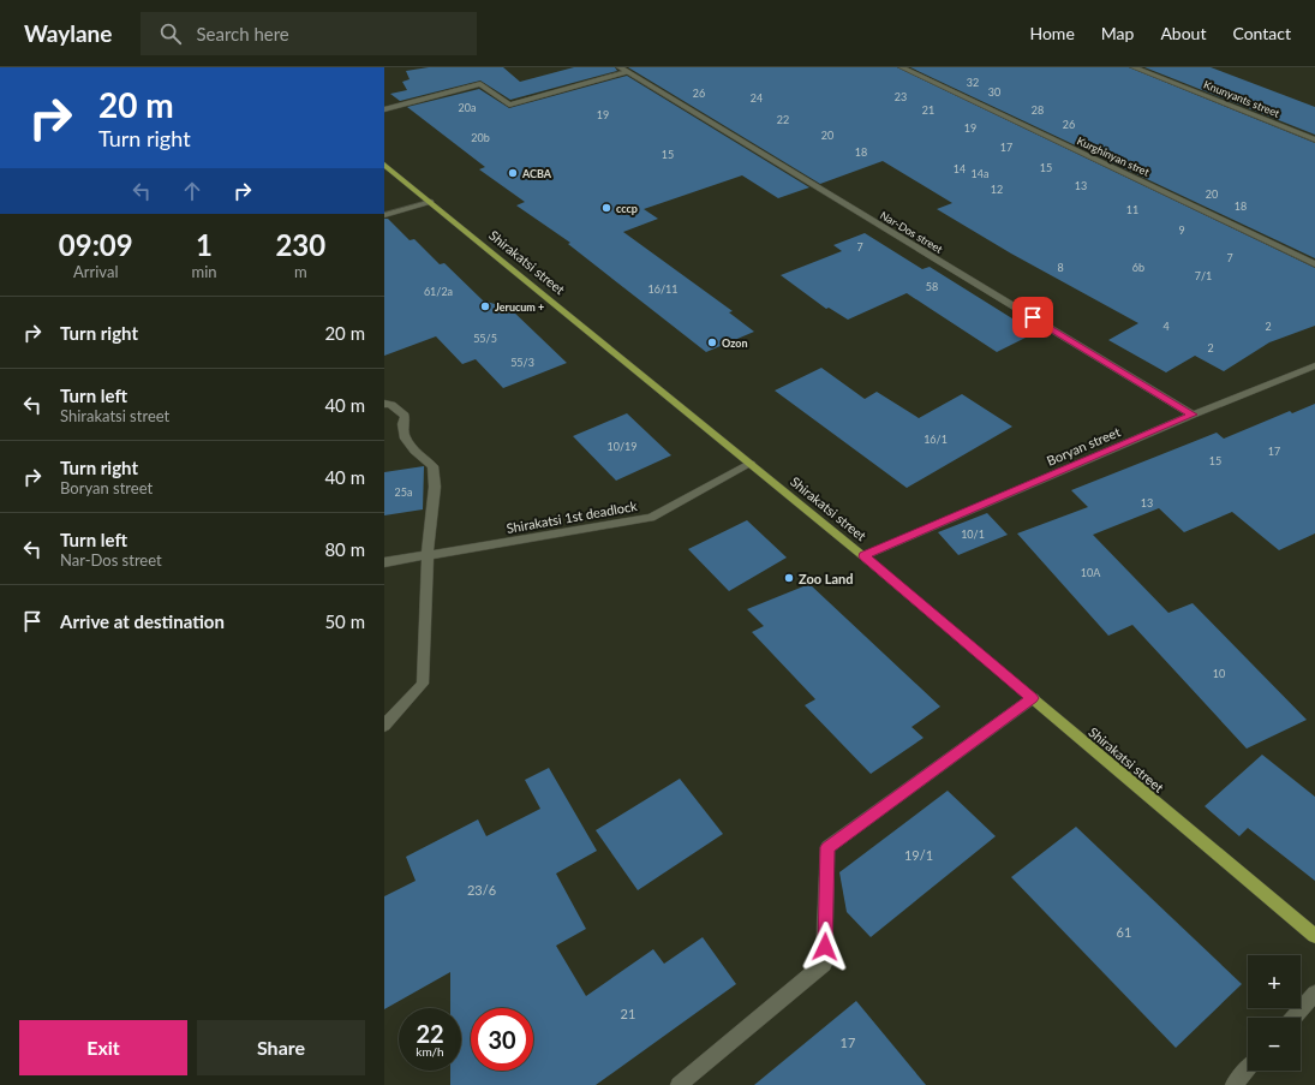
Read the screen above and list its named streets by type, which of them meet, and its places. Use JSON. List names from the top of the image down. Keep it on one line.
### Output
{"streets":{"main road":["Shirakatsi street"],"street":["Knunyants street","Kurghinyan stret","Nar-Dos street","Boryan street","Shirakatsi 1st deadlock"]},"crossings":[["Nar-Dos street","Boryan street"],["Shirakatsi street","Boryan street"],["Shirakatsi street","Shirakatsi 1st deadlock"]],"places":["ACBA","ссср","Jerucum +","Ozon","Zoo Land"],"house_numbers":["32","30","26","23","24","20a","21","28","19","22","26","19","20","20b","17","18","15","15","14","14a","13","12","20","18","11","9","7","7","8","6b","7/1","58","16/11","61/2a","4","2","55/5","2","55/3","16/1","10/19","17","15","25a","13","10/1","10A","10","19/1","23/6","61","21","17"],"page":{"header":"Waylane","search":"Search here","nav":["Home","Map","About","Contact"],"turn":["20 m","Turn right"],"eta":["09:09","Arrival","1","min","230","m"],"list":[{"name":"Turn right","value":"20 m"},{"name":"Turn left","note":"Shirakatsi street","value":"40 m"},{"name":"Turn right","note":"Boryan street","value":"40 m"},{"name":"Turn left","note":"Nar-Dos street","value":"80 m"},{"name":"Arrive at destination","value":"50 m"}],"map_buttons":["+","−"],"speed":"22 km/h","limit":"30","buttons":["Exit","Share"]}}
